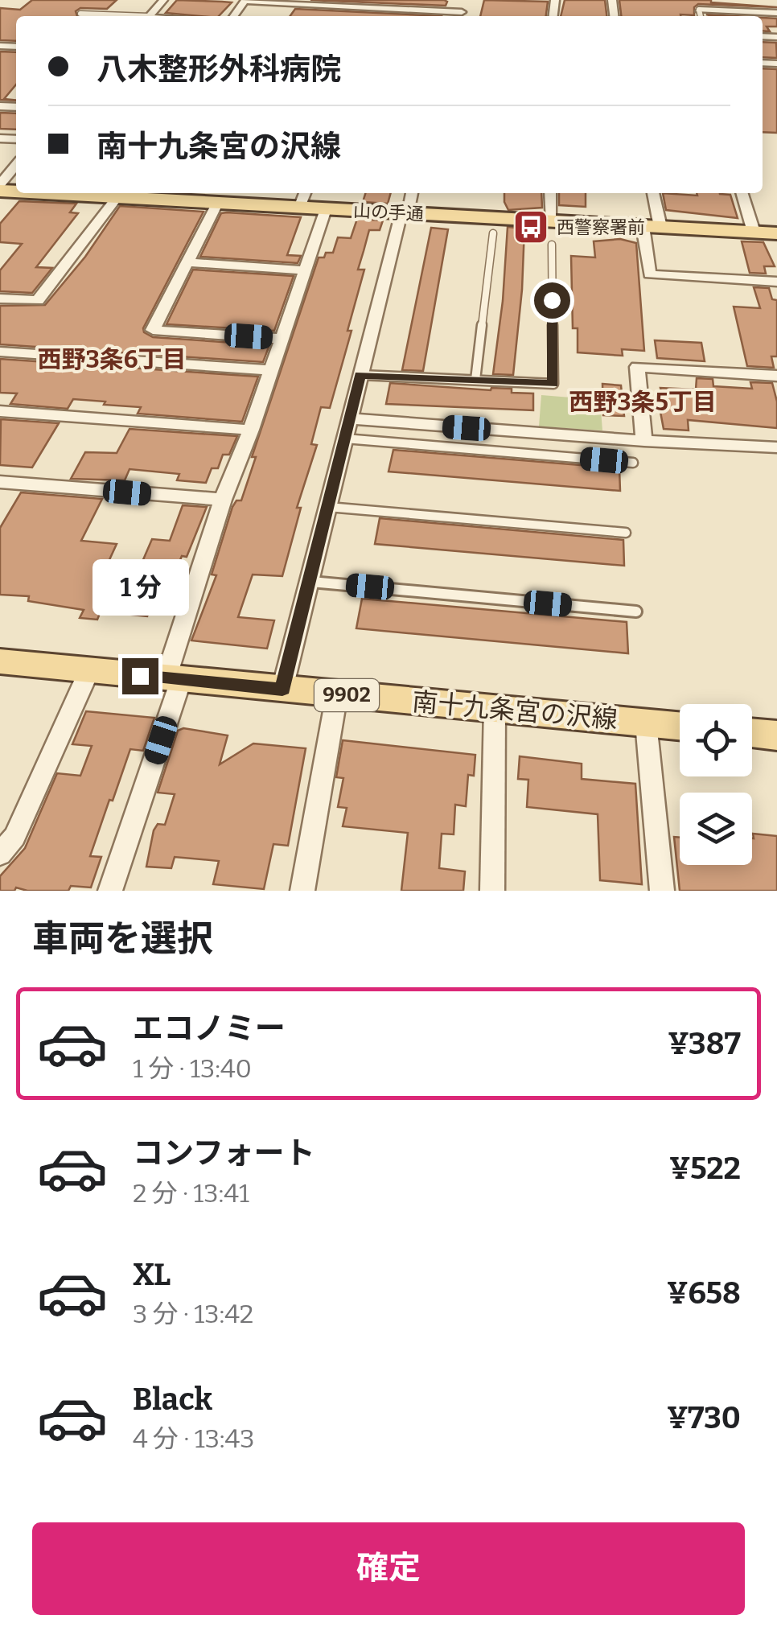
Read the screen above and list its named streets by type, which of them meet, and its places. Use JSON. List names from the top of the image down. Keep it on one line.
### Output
{"streets":{"main road":["山の手通","9902","南十九条宮の沢線"]},"districts":["西野3条6丁目","西野3条5丁目"],"places":{"bus stop":["西警察署前"]},"page":{"banner":["八木整形外科病院","南十九条宮の沢線"],"bubble":"1 分","heading":"車両を選択","list":[{"name":"エコノミー","note":"1 分 · 13:40","value":"¥387"},{"name":"コンフォート","note":"2 分 · 13:41","value":"¥522"},{"name":"XL","note":"3 分 · 13:42","value":"¥658"},{"name":"Black","note":"4 分 · 13:43","value":"¥730"}],"buttons":"確定"}}
